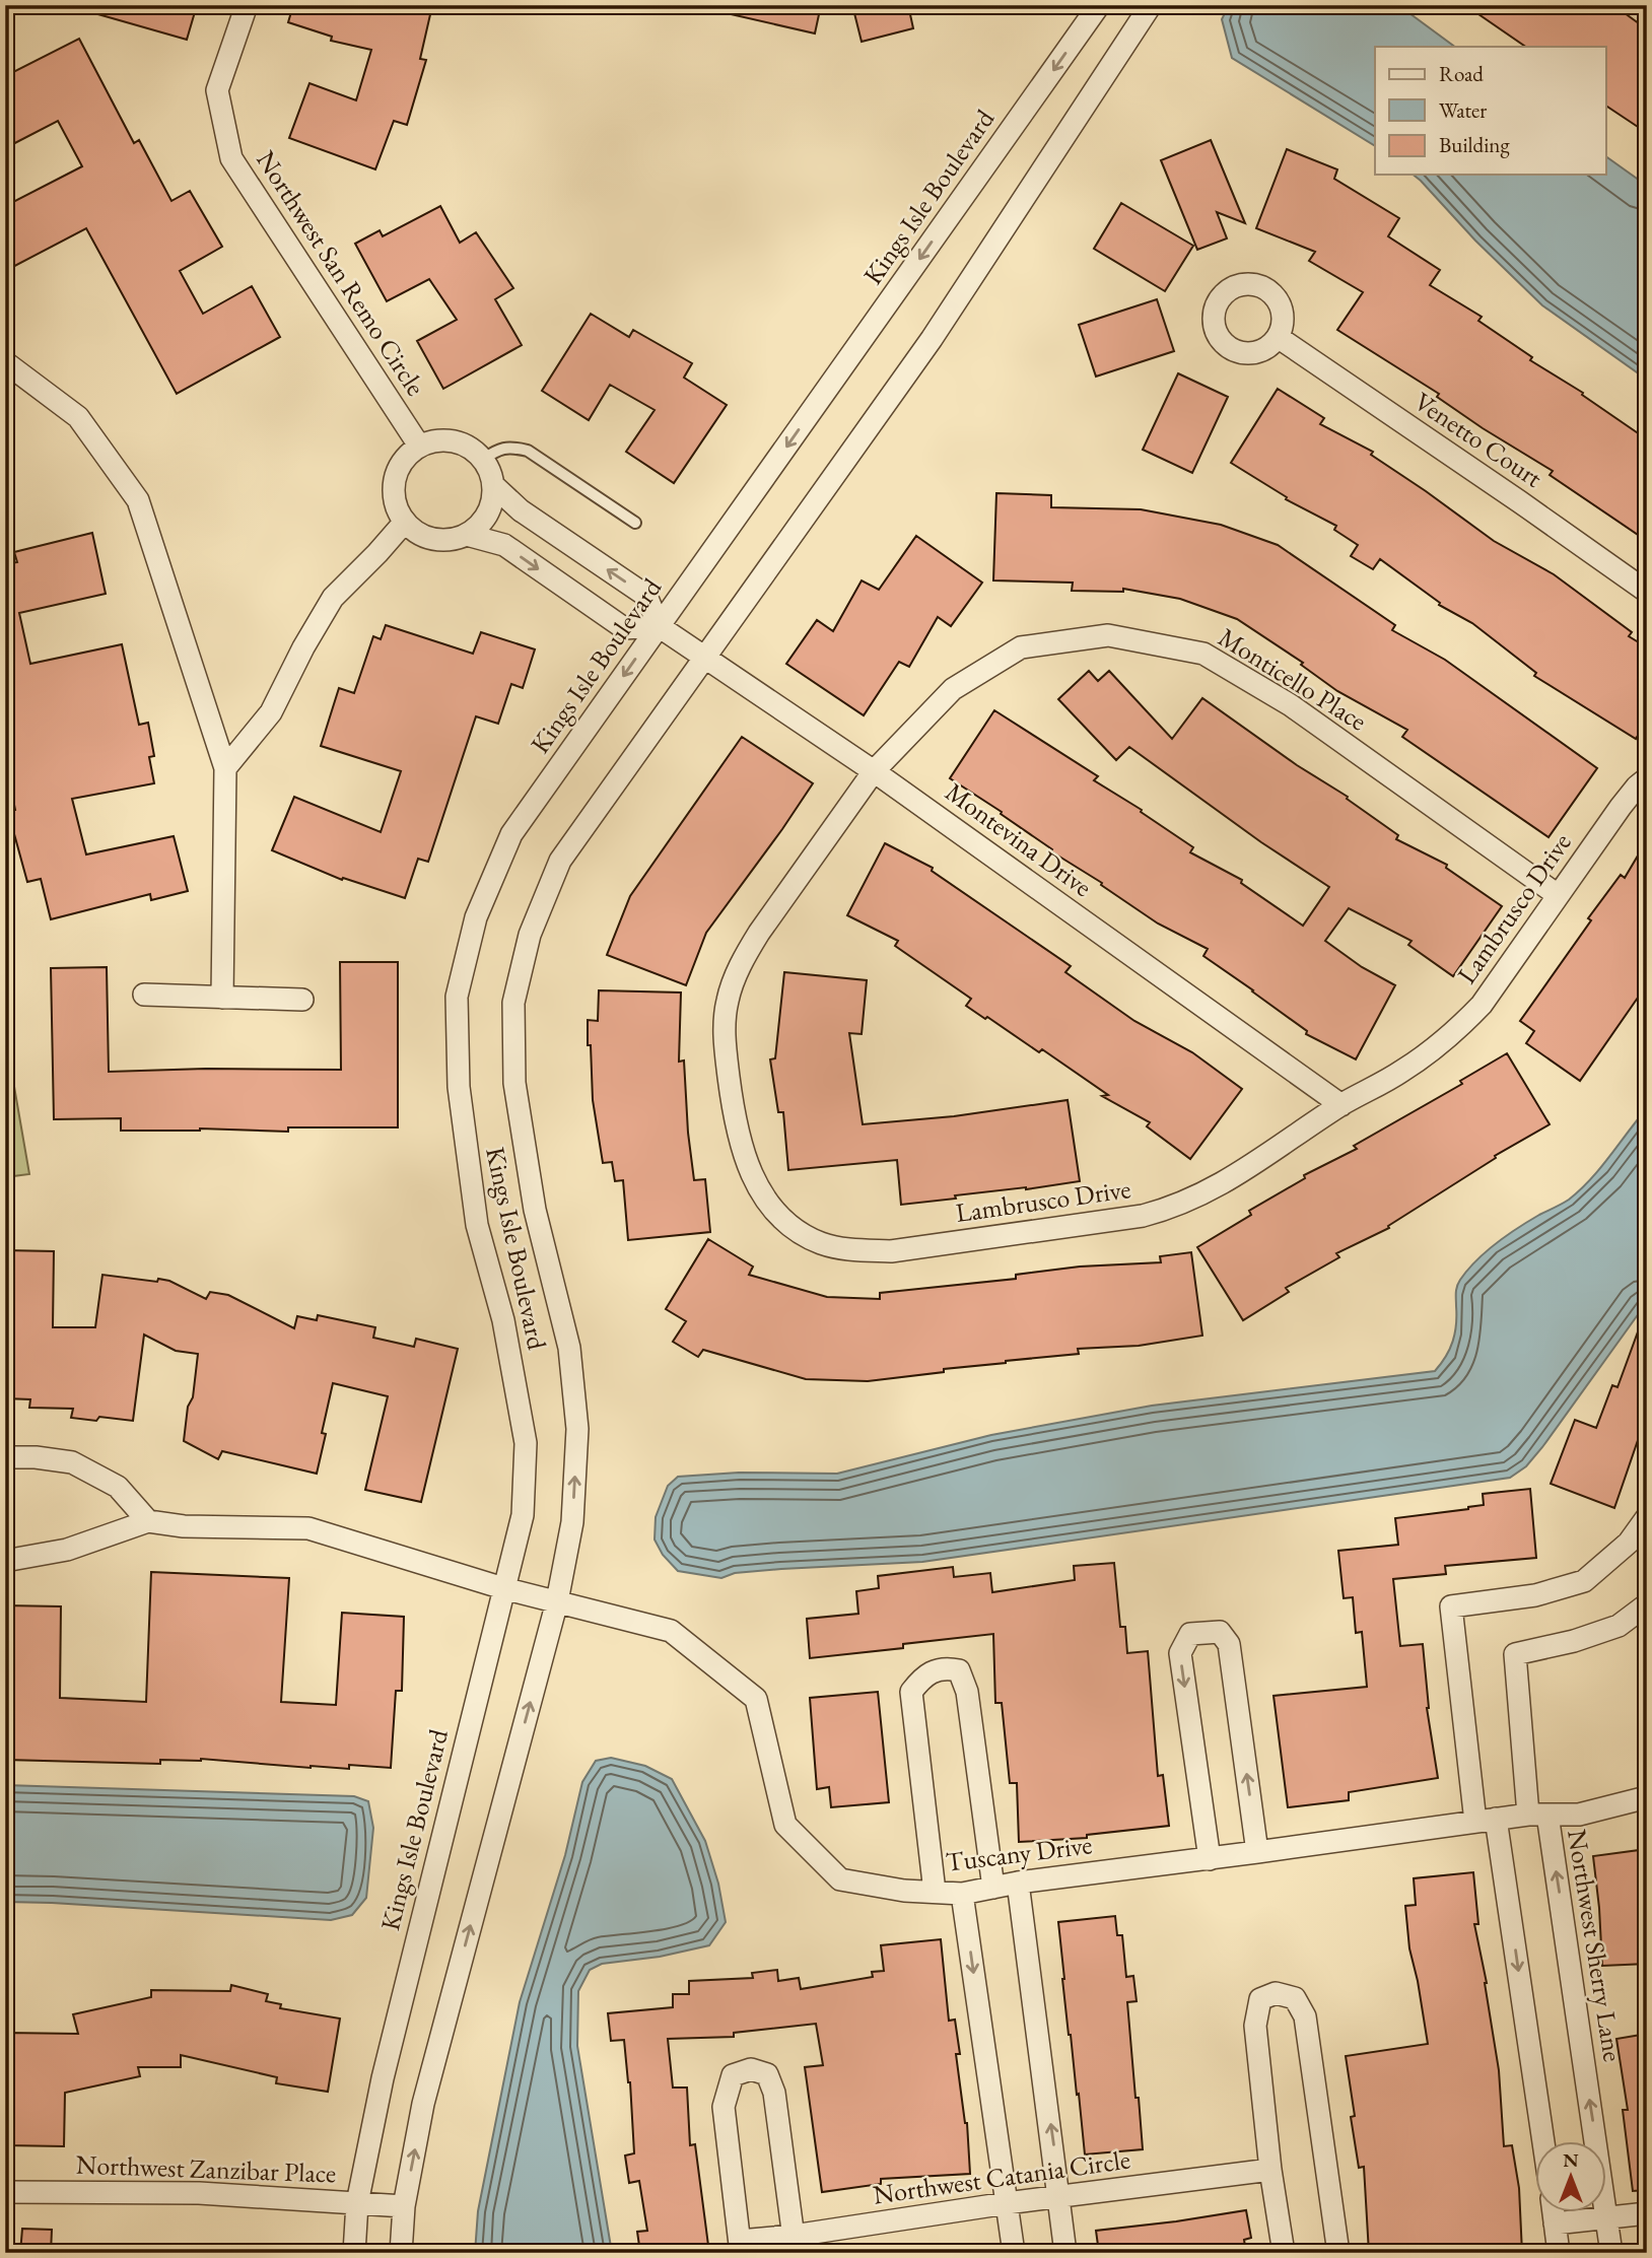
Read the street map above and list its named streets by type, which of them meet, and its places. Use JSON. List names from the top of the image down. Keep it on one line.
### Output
{"streets":{"street":["Kings Isle Boulevard","Northwest San Remo Circle","Venetto Court","Monticello Place","Montevina Drive","Lambrusco Drive","Tuscany Drive","Northwest Sherry Lane","Northwest Zanzibar Place","Northwest Catania Circle"]},"crossings":[["Kings Isle Boulevard","Montevina Drive"],["Kings Isle Boulevard","Tuscany Drive"],["Kings Isle Boulevard","Northwest Zanzibar Place"],["Monticello Place","Montevina Drive"],["Monticello Place","Lambrusco Drive"],["Montevina Drive","Lambrusco Drive"],["Tuscany Drive","Northwest Sherry Lane"]],"legend":["Road","Water","Building"],"north":"top"}
